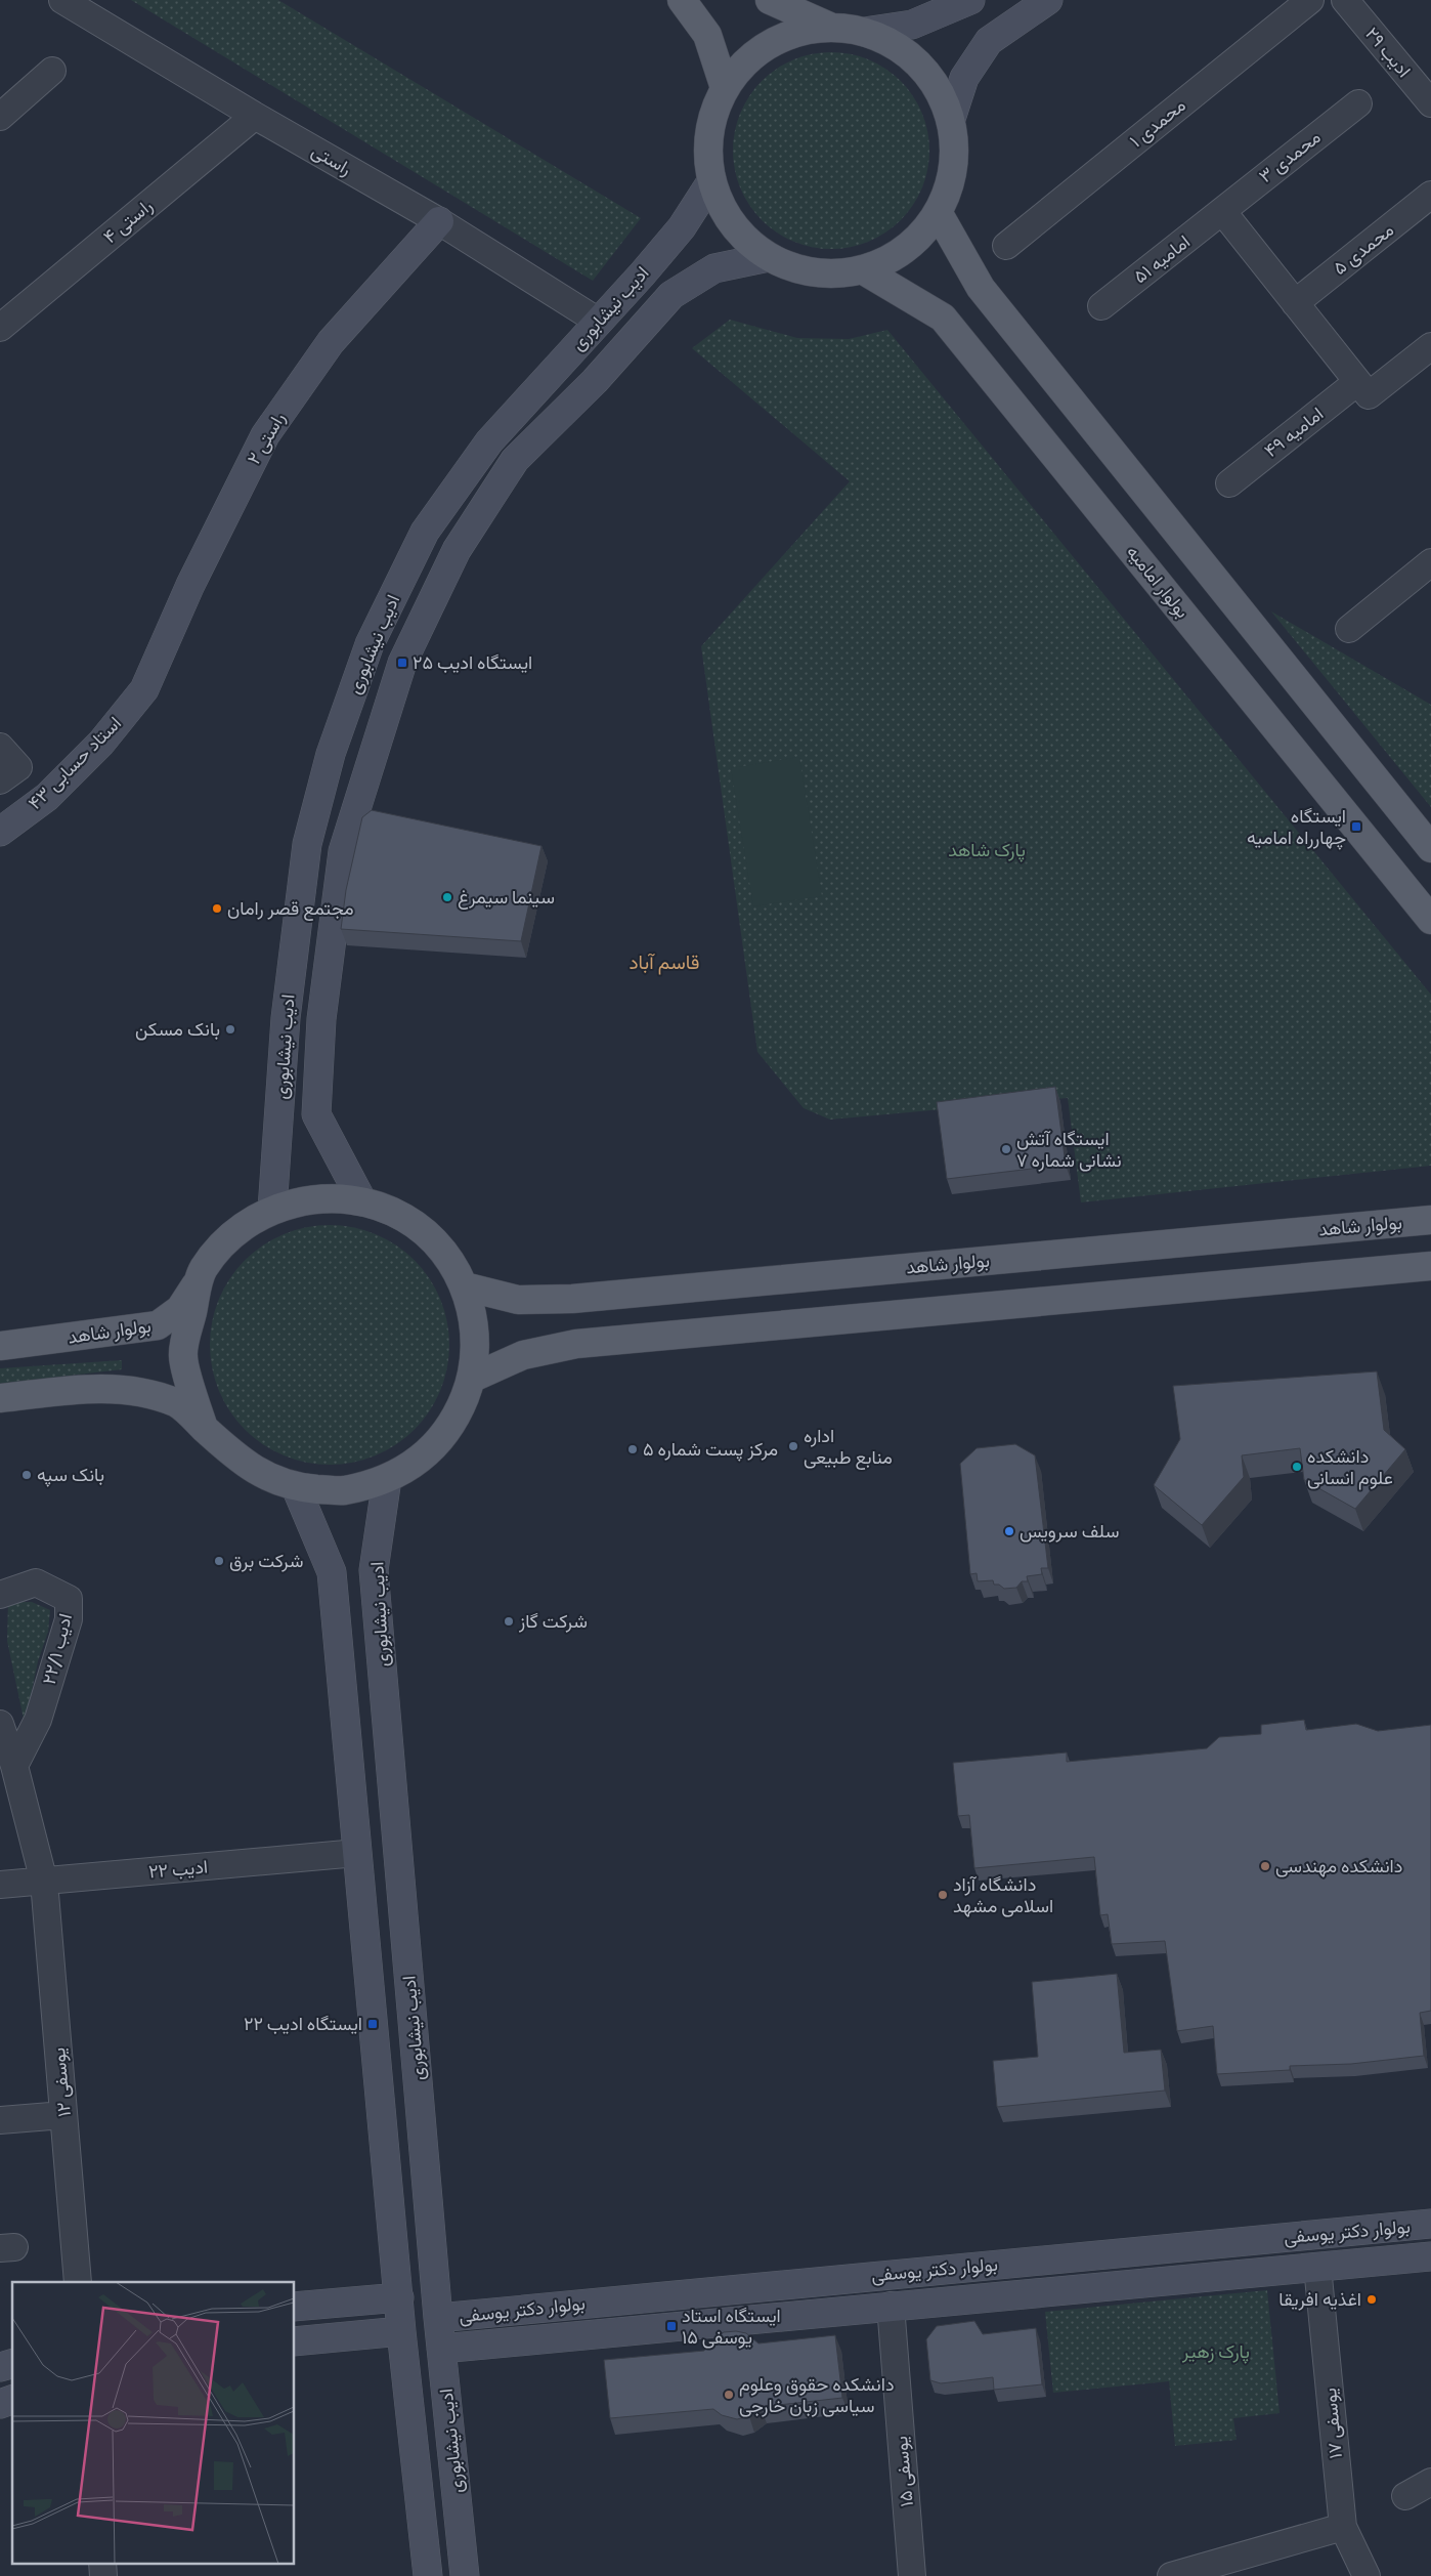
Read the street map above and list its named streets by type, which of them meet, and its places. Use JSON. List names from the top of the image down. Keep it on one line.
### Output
{"streets":{"main road":["ادیب نیشابوری","راستی ۲","بولوار امامیه","استاد حسابی ۴۳","بولوار شاهد","بولوار دکتر یوسفی"],"street":["ادیب ۲۹","محمدی ۱","محمدی ۳","راستی","راستی ۴","محمدی ۵","امامیه ۵۱","امامیه ۴۹","ادیب ۲۲/۱","ادیب ۲۲","یوسفی ۱۲","یوسفی ۱۷","یوسفی ۱۵"]},"crossings":[["محمدی ۳","امامیه ۵۱"],["راستی","راستی ۴"],["راستی","ادیب نیشابوری"],["راستی","راستی ۲"],["ادیب نیشابوری","بولوار شاهد"],["ادیب نیشابوری","ادیب ۲۲"],["ادیب نیشابوری","بولوار دکتر یوسفی"],["راستی ۲","استاد حسابی ۴۳"],["ادیب ۲۲","یوسفی ۱۲"],["بولوار دکتر یوسفی","یوسفی ۱۷"],["بولوار دکتر یوسفی","یوسفی ۱۵"]],"districts":["قاسم آباد"],"parks":["پارک شاهد","پارک زهیر"],"places":{"transit":["ایستگاه ادیب ۲۵","ایستگاه چهارراه امامیه","ایستگاه ادیب ۲۲","ایستگاه استاد یوسفی ۱۵"],"other":["سینما سیمرغ","مجتمع قصر رامان","بانک مسکن","ایستگاه آتش نشانی شماره ۷","اداره منابع طبیعی","مرکز پست شماره ۵","دانشکده علوم انسانی","بانک سپه","سلف سرویس","شرکت برق","شرکت گاز","دانشکده مهندسی","دانشگاه آزاد اسلامی مشهد","اغذیه افریقا","دانشکده حقوق وعلوم سیاسی زبان خارجی"]}}
